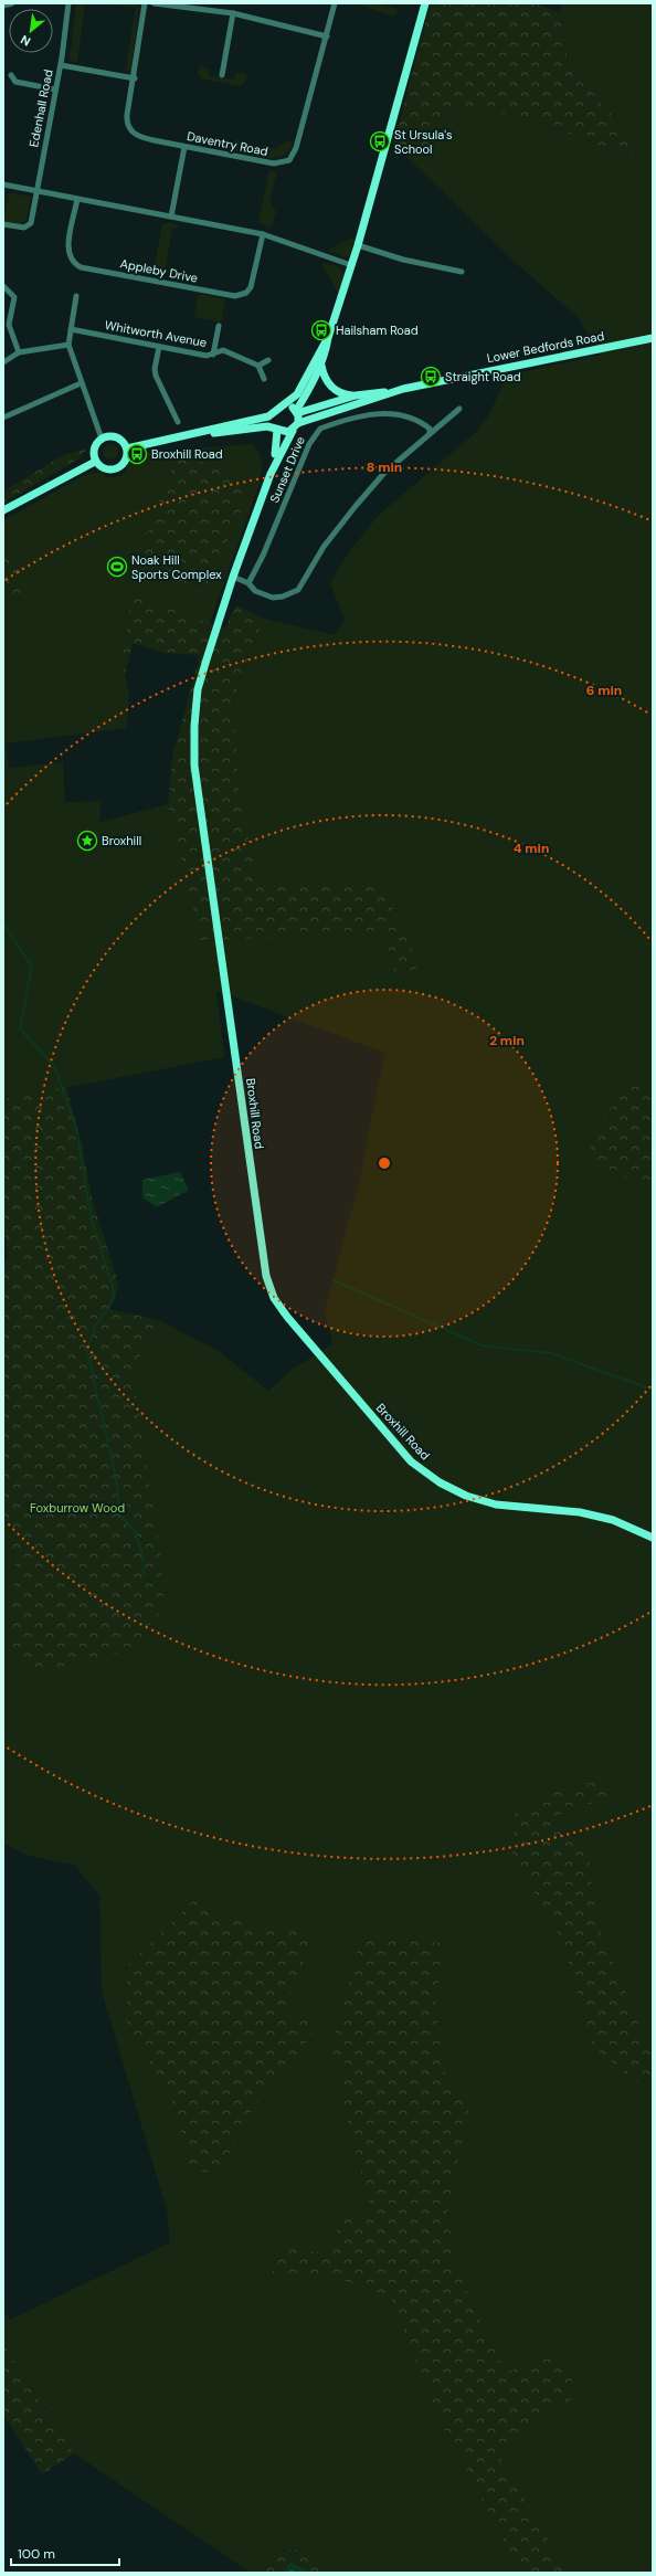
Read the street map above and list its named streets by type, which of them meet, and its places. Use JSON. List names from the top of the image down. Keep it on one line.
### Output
{"streets":{"street":["Edenhall Road","Daventry Road","Appleby Drive","Whitworth Avenue","Lower Bedfords Road","Sunset Drive","Broxhill Road"]},"crossings":[["Lower Bedfords Road","Broxhill Road"]],"parks":["Foxburrow Wood"],"places":{"bus stop":["St Ursula's School","Hailsham Road","Straight Road","Broxhill Road"],"sports":["Noak Hill Sports Complex"],"place":["Broxhill"]},"scale_bar":"100 m","north":"bottom left","rings":["8 min","6 min","4 min","2 min"]}
